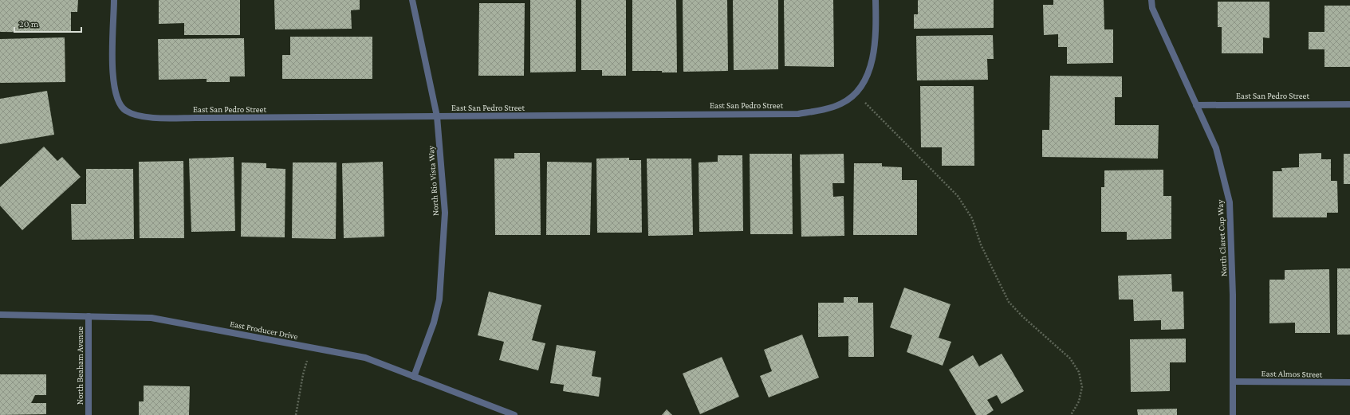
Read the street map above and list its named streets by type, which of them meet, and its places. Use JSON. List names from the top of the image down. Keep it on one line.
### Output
{"streets":{"street":["East San Pedro Street","North Rio Vista Way","North Claret Cup Way","East Producer Drive","North Beaham Avenue","East Almos Street"]},"crossings":[["East San Pedro Street","North Rio Vista Way"],["East San Pedro Street","North Claret Cup Way"],["North Rio Vista Way","East Producer Drive"],["North Claret Cup Way","East Almos Street"],["East Producer Drive","North Beaham Avenue"]],"scale_bar":"20 m"}
